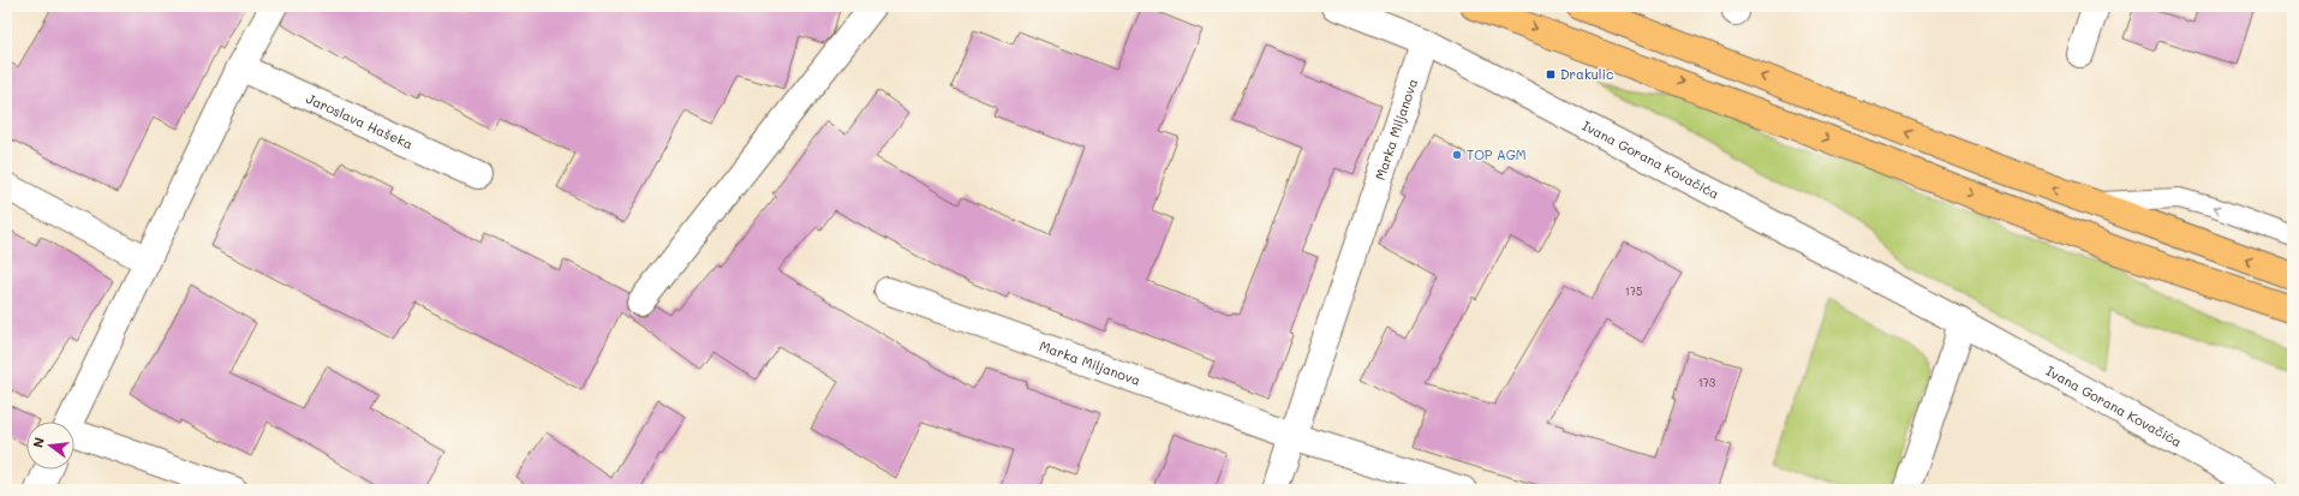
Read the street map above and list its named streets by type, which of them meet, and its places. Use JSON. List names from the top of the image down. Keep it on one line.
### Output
{"streets":{"street":["Jaroslava Hašeka","Marka Miljanova","Ivana Gorana Kovačića"]},"crossings":[["Marka Miljanova","Ivana Gorana Kovačića"]],"places":{"transit":["Drakulic"],"other":["TOP AGM"]},"house_numbers":["175","173"],"north":"left"}
